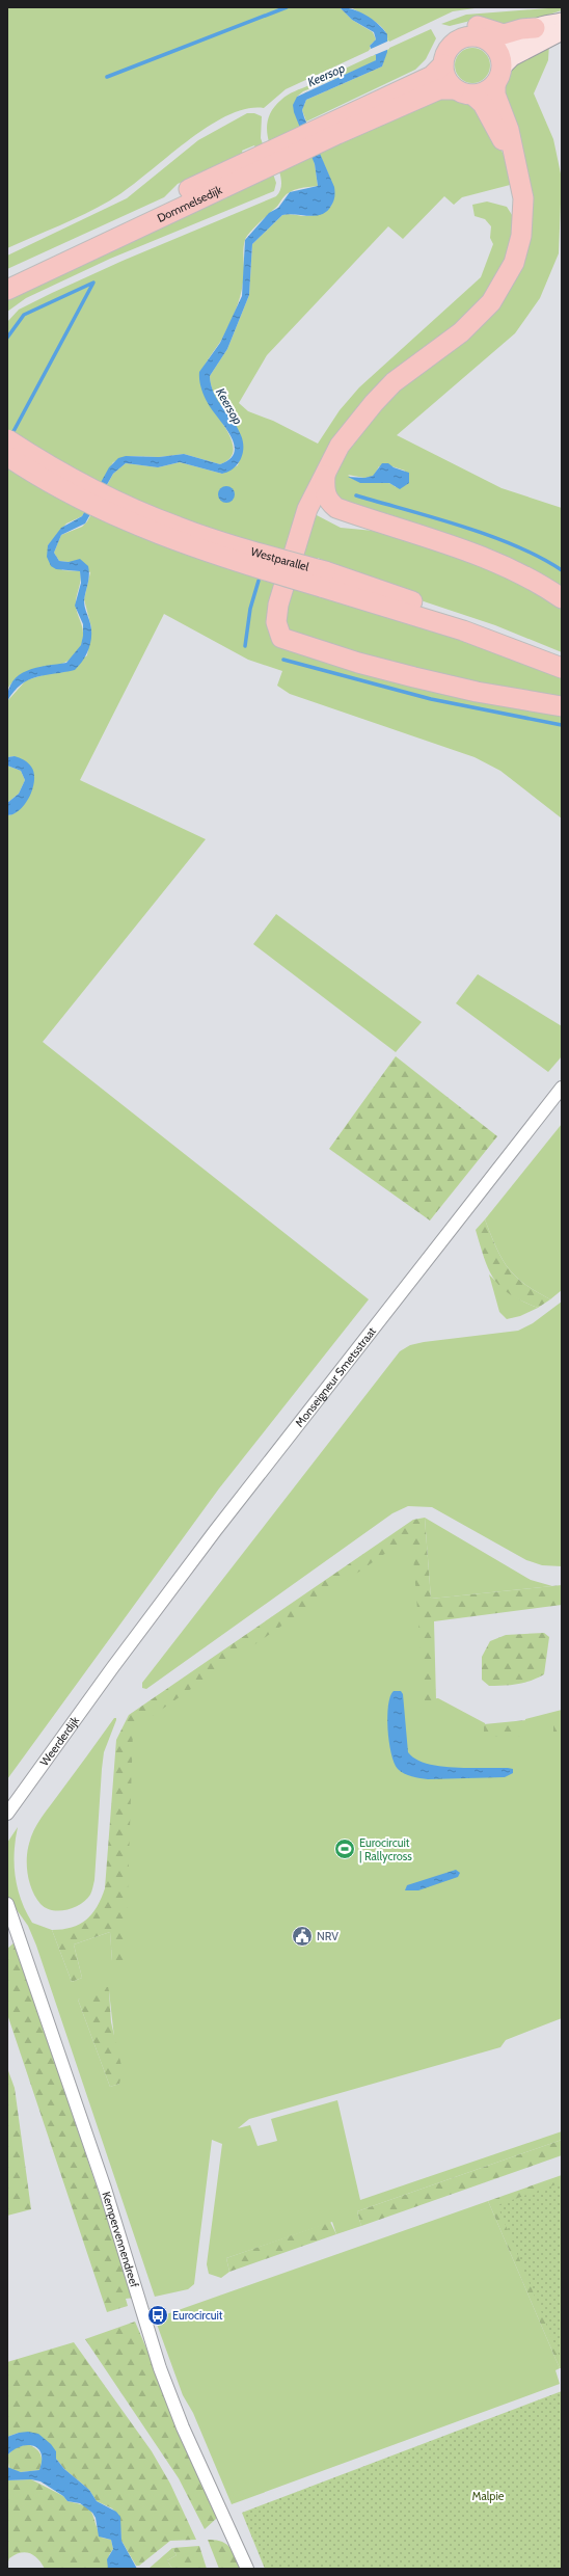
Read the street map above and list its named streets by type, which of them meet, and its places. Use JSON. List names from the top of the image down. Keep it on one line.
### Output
{"streets":{"main road":["Dommelsedijk","Westparallel"],"street":["Monseigneur Smetsstraat","Weerderdijk","Kempervennendreef"]},"crossings":[["Monseigneur Smetsstraat","Weerderdijk"]],"water":["Keersop"],"parks":["Malpie"],"places":{"sports":["Eurocircuit | Rallycross"],"public building":["NRV"],"bus stop":["Eurocircuit"]}}
